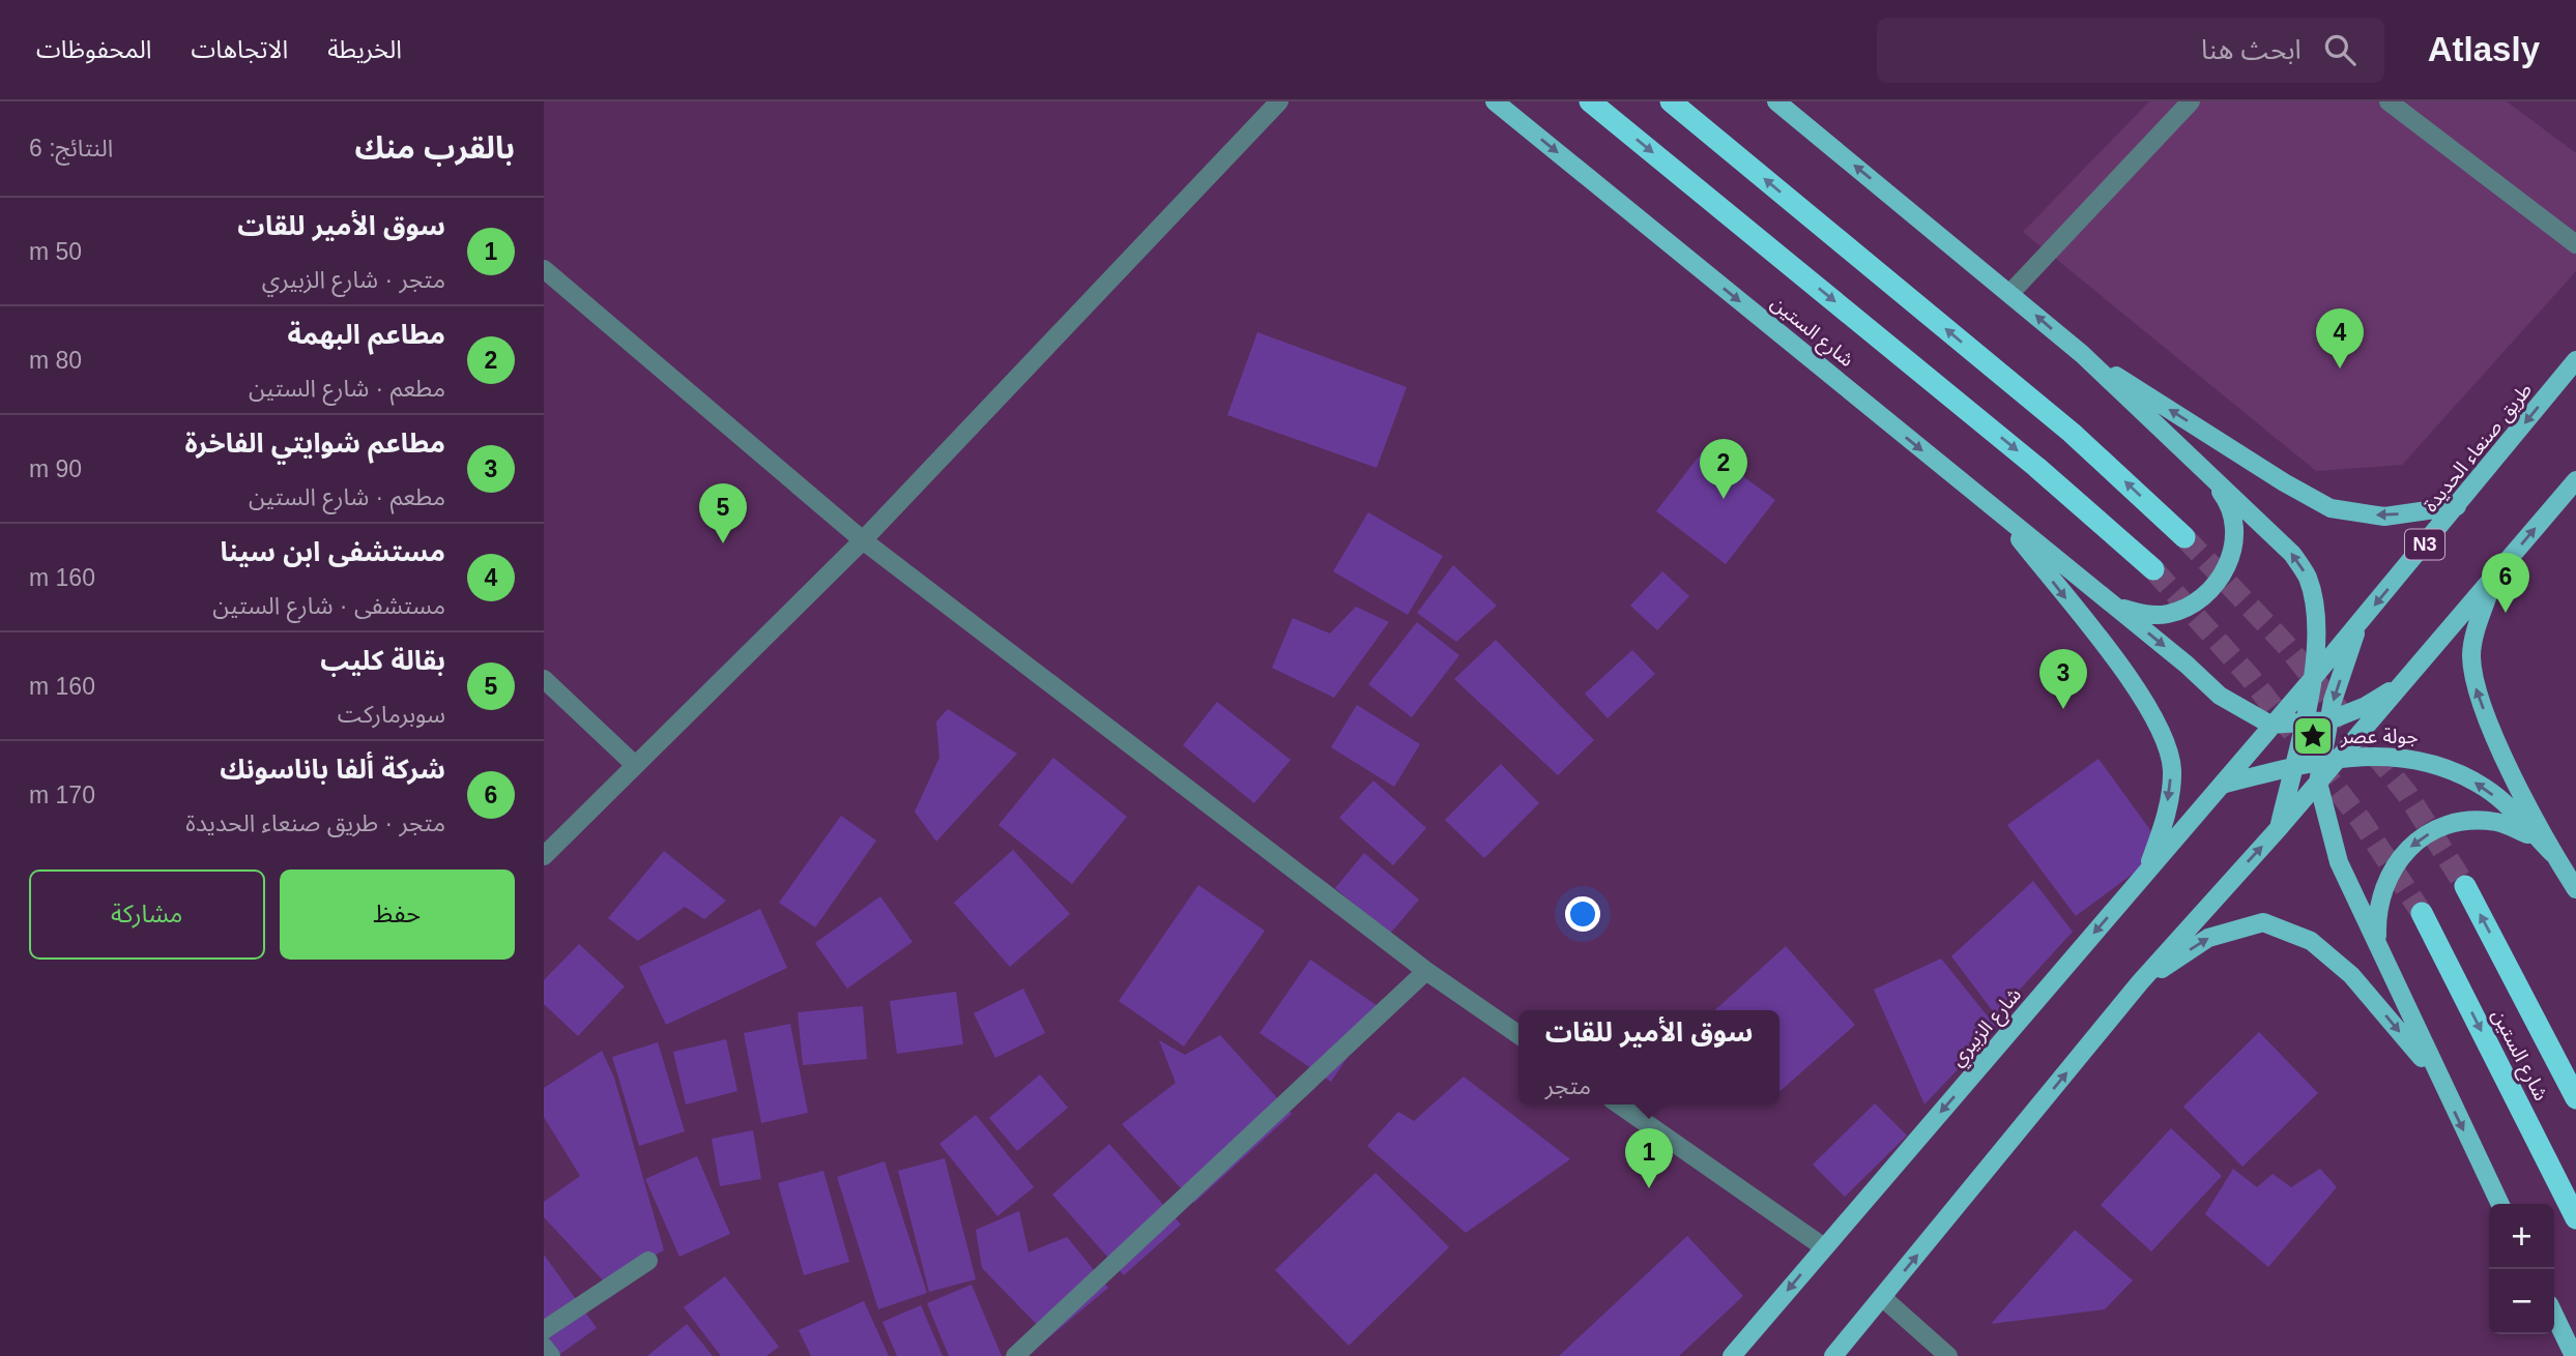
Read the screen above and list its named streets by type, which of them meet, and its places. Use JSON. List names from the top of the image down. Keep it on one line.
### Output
{"streets":{"highway":["شارع الستين"],"main road":["طريق صنعاء الحديدة","N3","شارع الزبيري"]},"crossings":[["طريق صنعاء الحديدة","شارع الزبيري"]],"places":{"place":["جولة عصر"]},"page":{"header":"Atlasly","search":"ابحث هنا","nav":["الخريطة","الاتجاهات","المحفوظات"],"heading":["بالقرب منك","النتائج: 6"],"list":[{"mark":"1","name":"سوق الأمير للقات","note":"متجر · شارع الزبيري","value":"50 m"},{"mark":"2","name":"مطاعم البهمة","note":"مطعم · شارع الستين","value":"80 m"},{"mark":"3","name":"مطاعم شوايتي الفاخرة","note":"مطعم · شارع الستين","value":"90 m"},{"mark":"4","name":"مستشفى ابن سينا","note":"مستشفى · شارع الستين","value":"160 m"},{"mark":"5","name":"بقالة كليب","note":"سوبرماركت","value":"160 m"},{"mark":"6","name":"شركة ألفا باناسونك","note":"متجر · طريق صنعاء الحديدة","value":"170 m"}],"pins":["4","2","5","6","3","1"],"buttons":["حفظ","مشاركة"],"popup":["سوق الأمير للقات","متجر"],"map_buttons":["+","−"]}}
